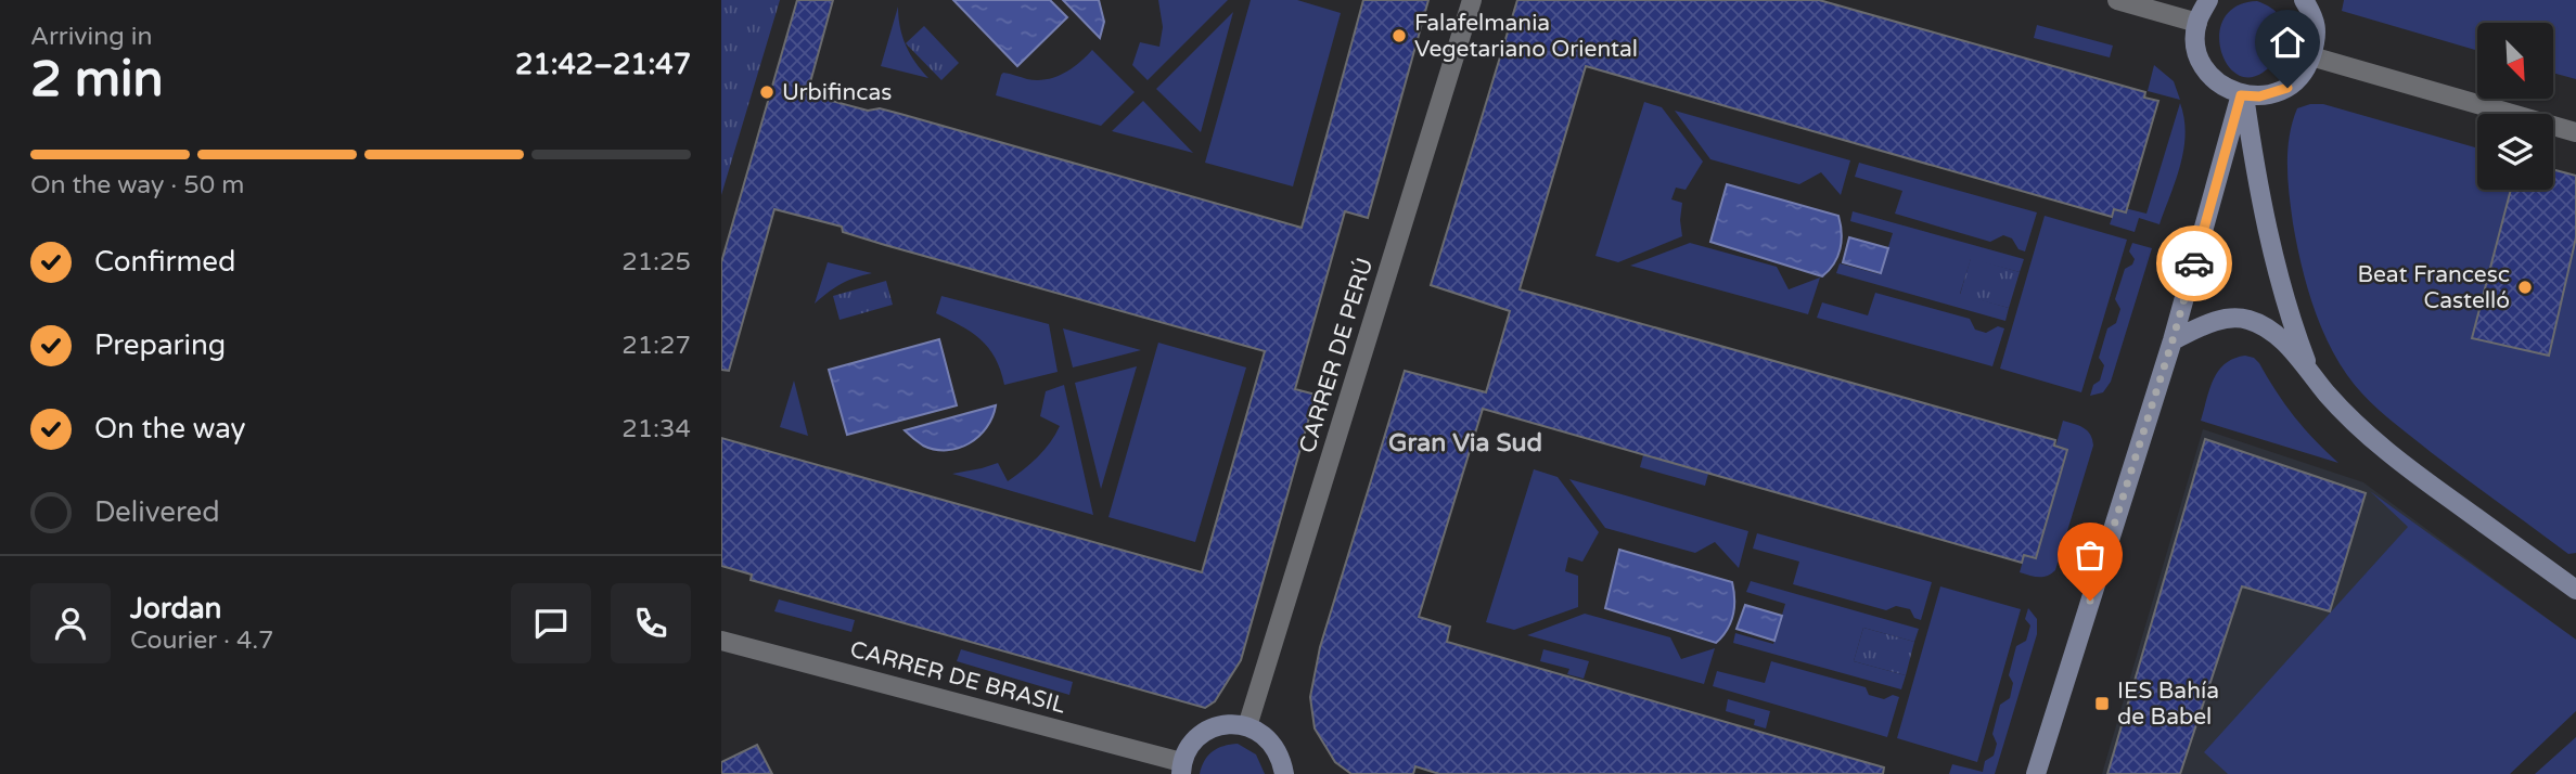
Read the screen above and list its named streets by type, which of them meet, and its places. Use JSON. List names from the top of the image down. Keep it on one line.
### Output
{"streets":{"street":["CARRER DE PERÚ","CARRER DE BRASIL"]},"districts":["Gran Via Sud"],"places":{"other":["Falafelmania Vegetariano Oriental","Urbifincas","Beat Francesc Castelló"],"transit":["IES Bahía de Babel"]},"north":"bottom right","page":{"heading":["2 min","Arriving in","21:42–21:47"],"panel":["Jordan","Courier · 4.7"],"bar":"On the way · 50 m","list":[["Confirmed","21:25"],["Preparing","21:27"],["On the way","21:34"],"Delivered"]}}
